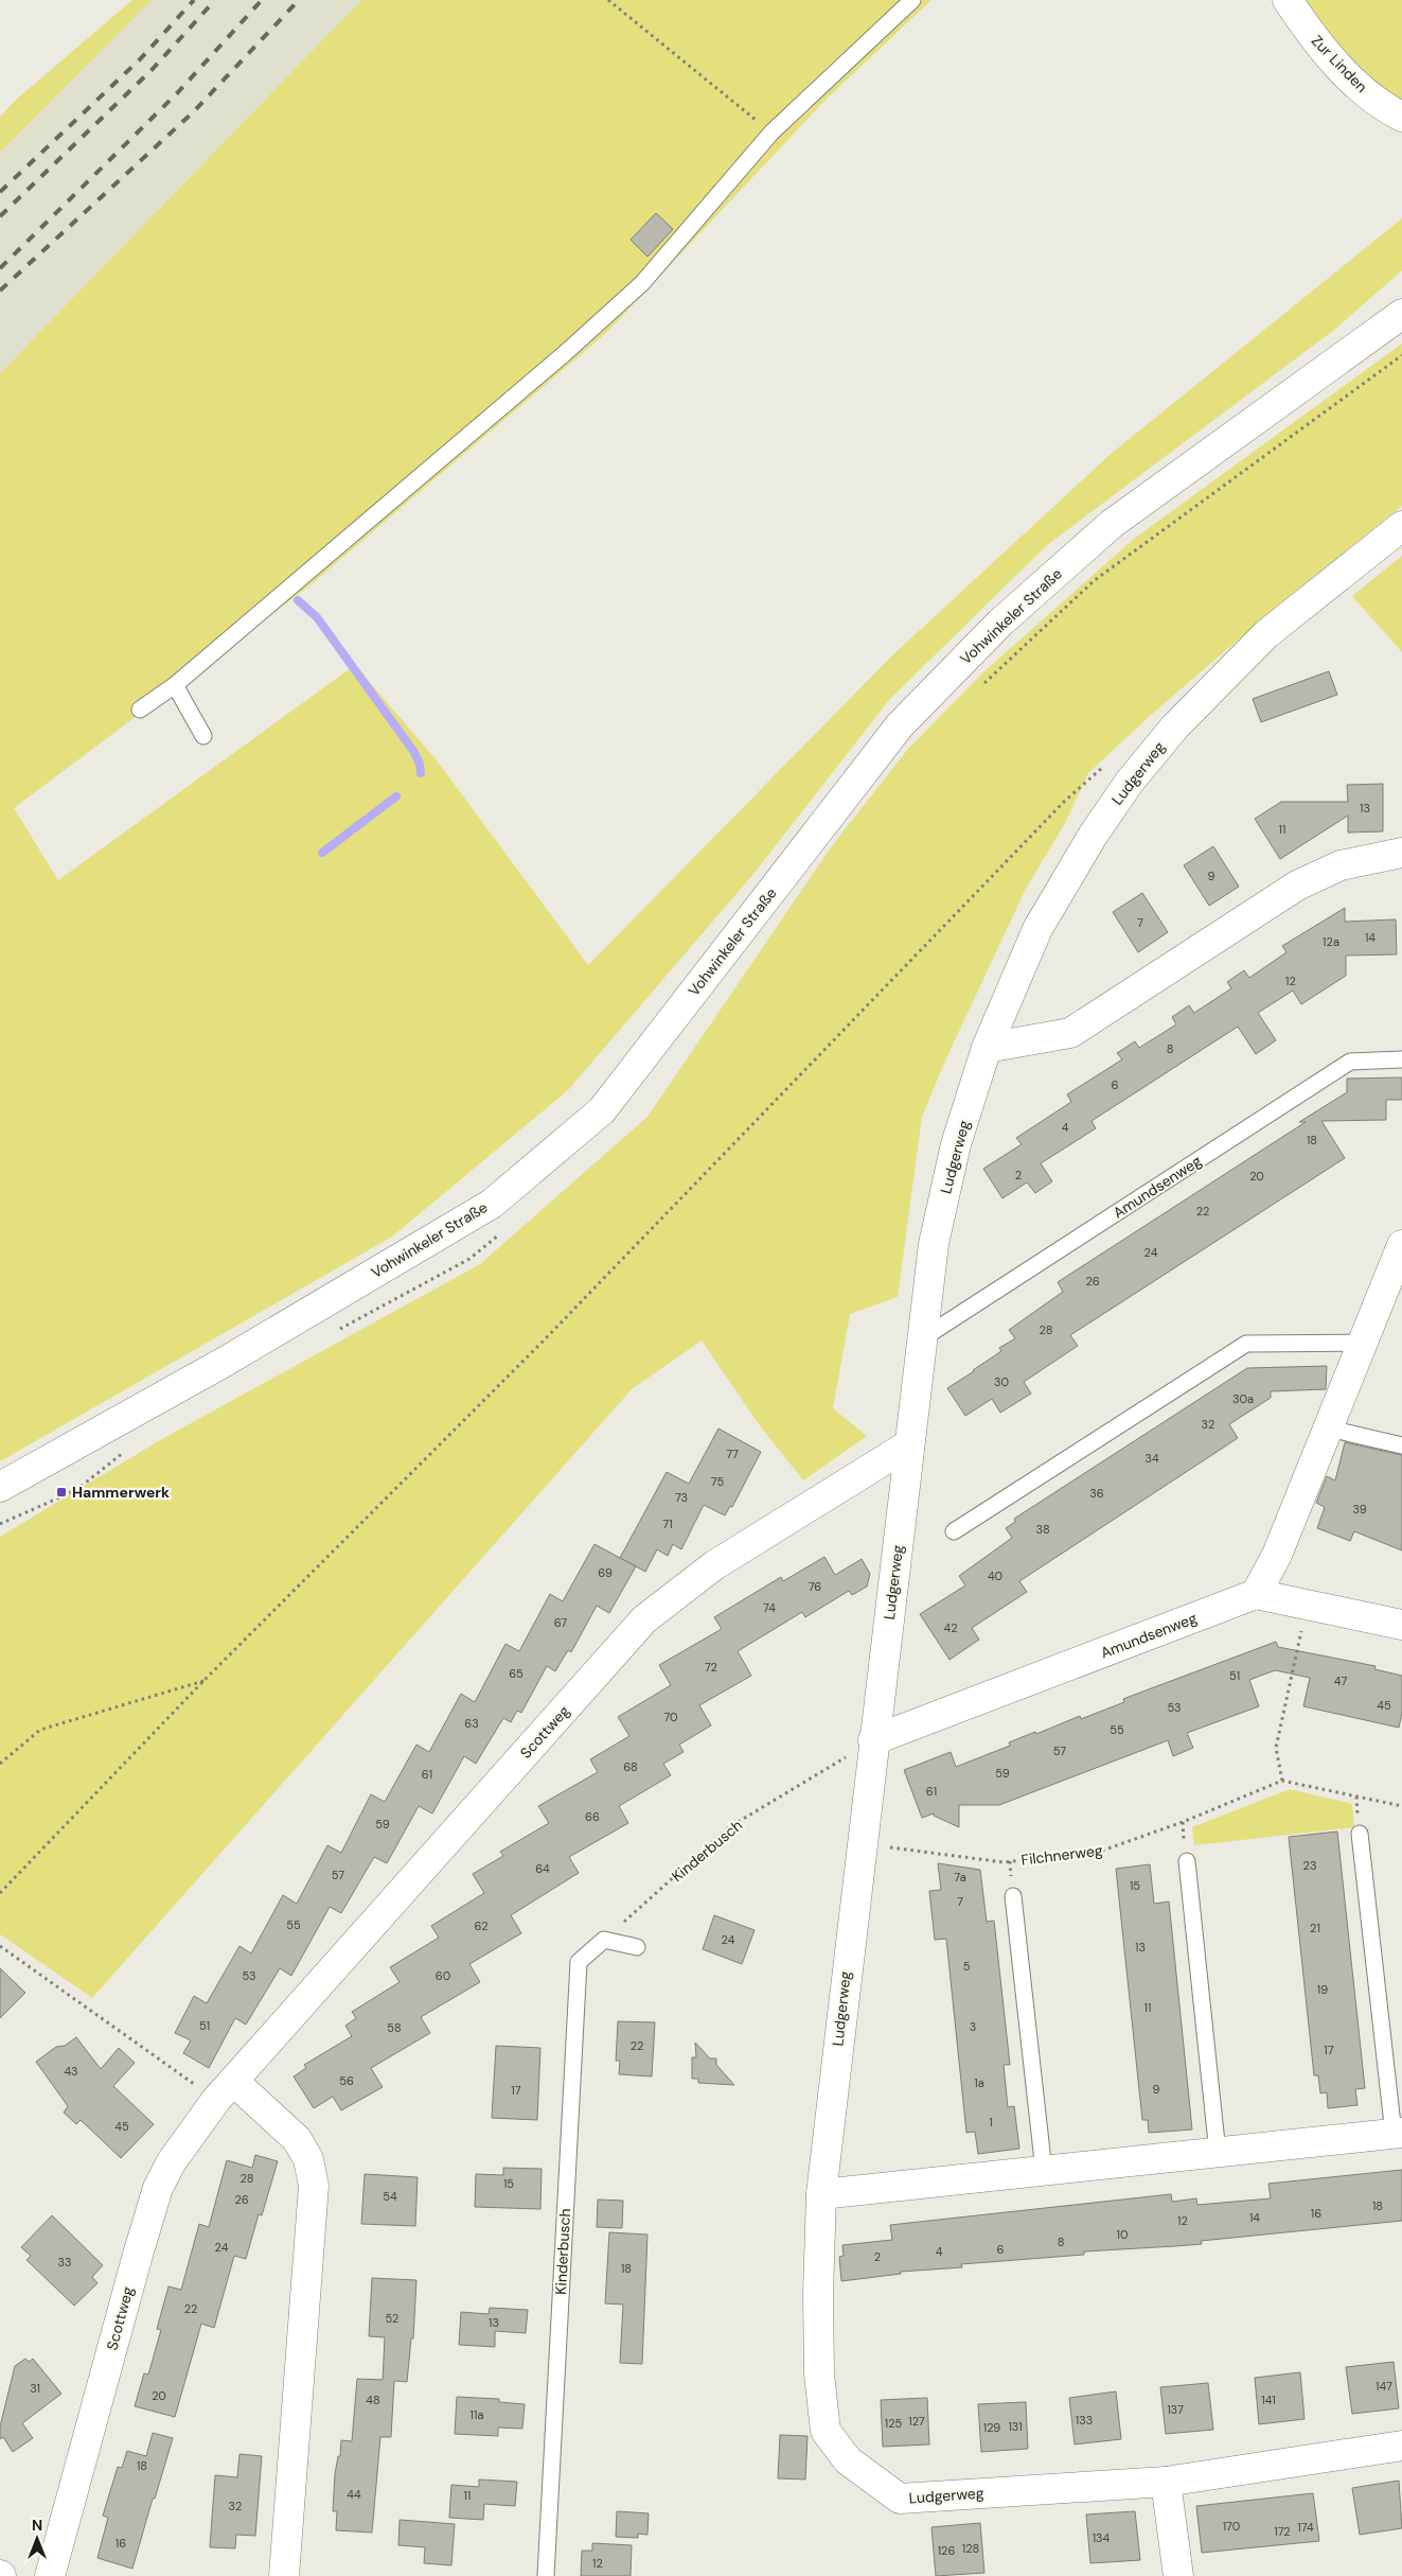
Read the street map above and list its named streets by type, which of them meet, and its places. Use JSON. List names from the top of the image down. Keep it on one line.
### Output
{"streets":{"street":["Zur Linden","Vohwinkeler Straße","Ludgerweg","Amundsenweg","Scottweg"],"lane":["Kinderbusch"],"path":["Filchnerweg"]},"crossings":[["Ludgerweg","Amundsenweg"],["Ludgerweg","Scottweg"],["Ludgerweg","Kinderbusch"],["Ludgerweg","Filchnerweg"],["Amundsenweg","Kinderbusch"]],"places":{"transit":["Hammerwerk"]},"house_numbers":["13","11","9","7","14","12a","12","8","6","4","18","2","20","22","24","26","28","30","30a","32","77","34","75","36","73","39","71","38","69","40","76","74","67","42","72","65","51","47","45","53","70","63","55","57","68","59","61","61","66","59","23","64","57","7a","15","7","55","62","21","24","13","5","53","60","19","11","51","3","58","22","17","43","56","1a","9","17","1","45","28","15","54","26","18","16","14","12","10","8","24","6","4","2","33","18","22","52","13","147","31","20","48","141","137","11a","133","127","125","131","129","18","44","11","32","170","174","172","134","16","128","126","12"],"north":"top"}
